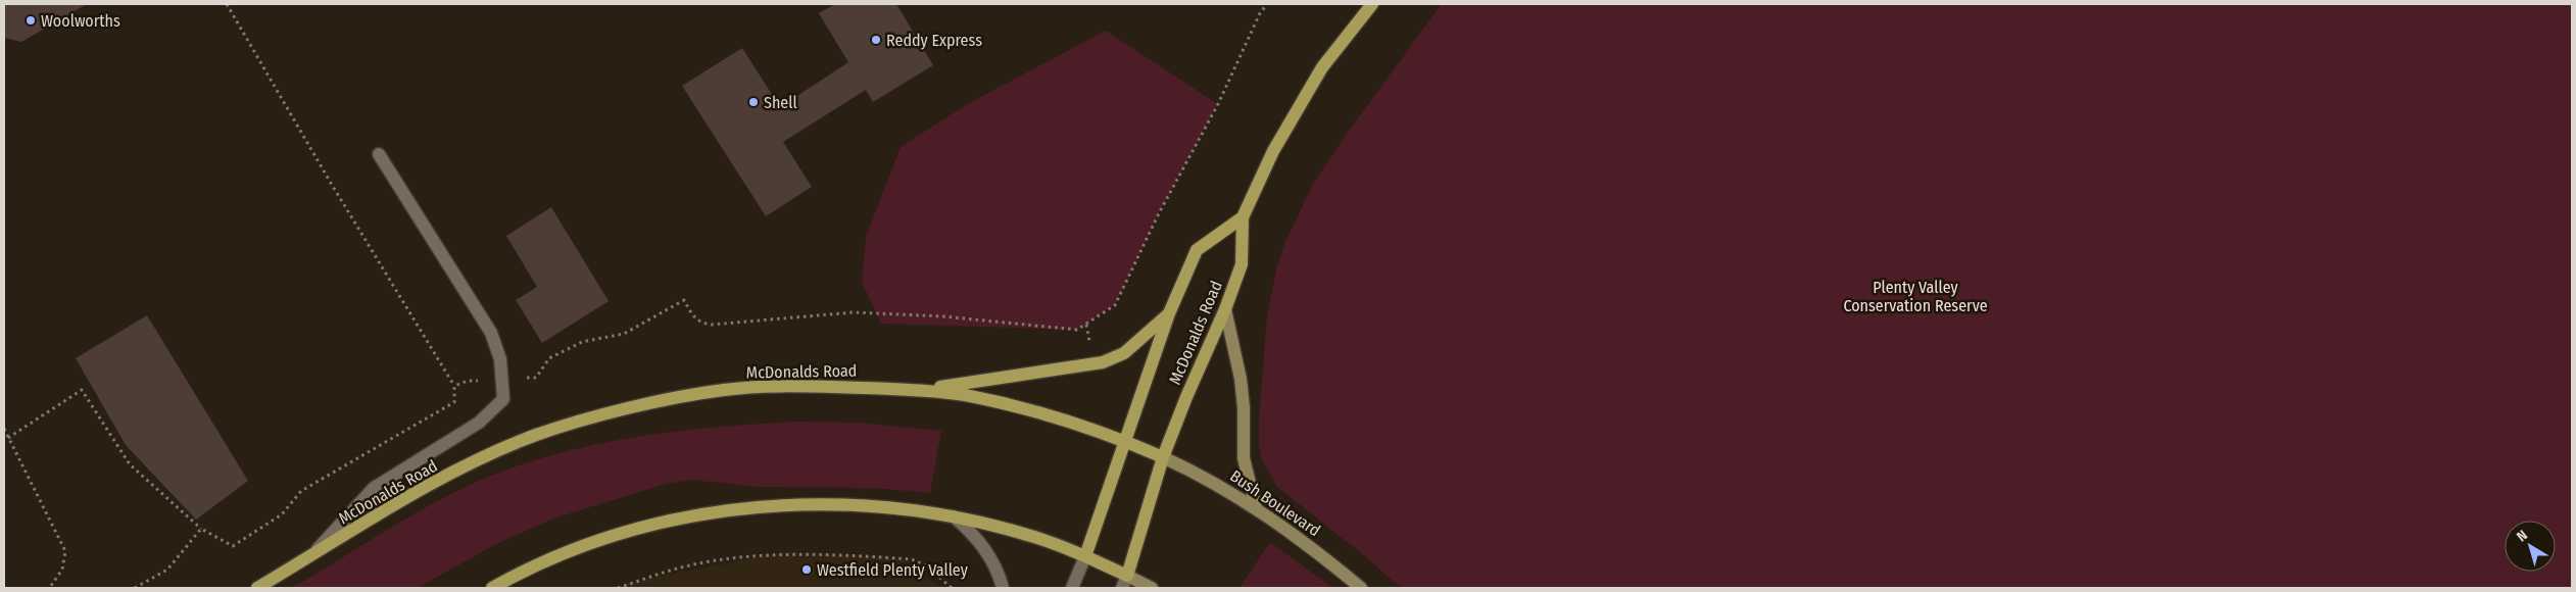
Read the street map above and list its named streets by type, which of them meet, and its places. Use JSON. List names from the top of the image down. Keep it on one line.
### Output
{"streets":{"main road":["McDonalds Road","Bush Boulevard"]},"crossings":[["McDonalds Road","Bush Boulevard"]],"parks":["Plenty Valley Conservation Reserve"],"places":["Woolworths","Reddy Express","Shell","Westfield Plenty Valley"],"north":"top left"}
